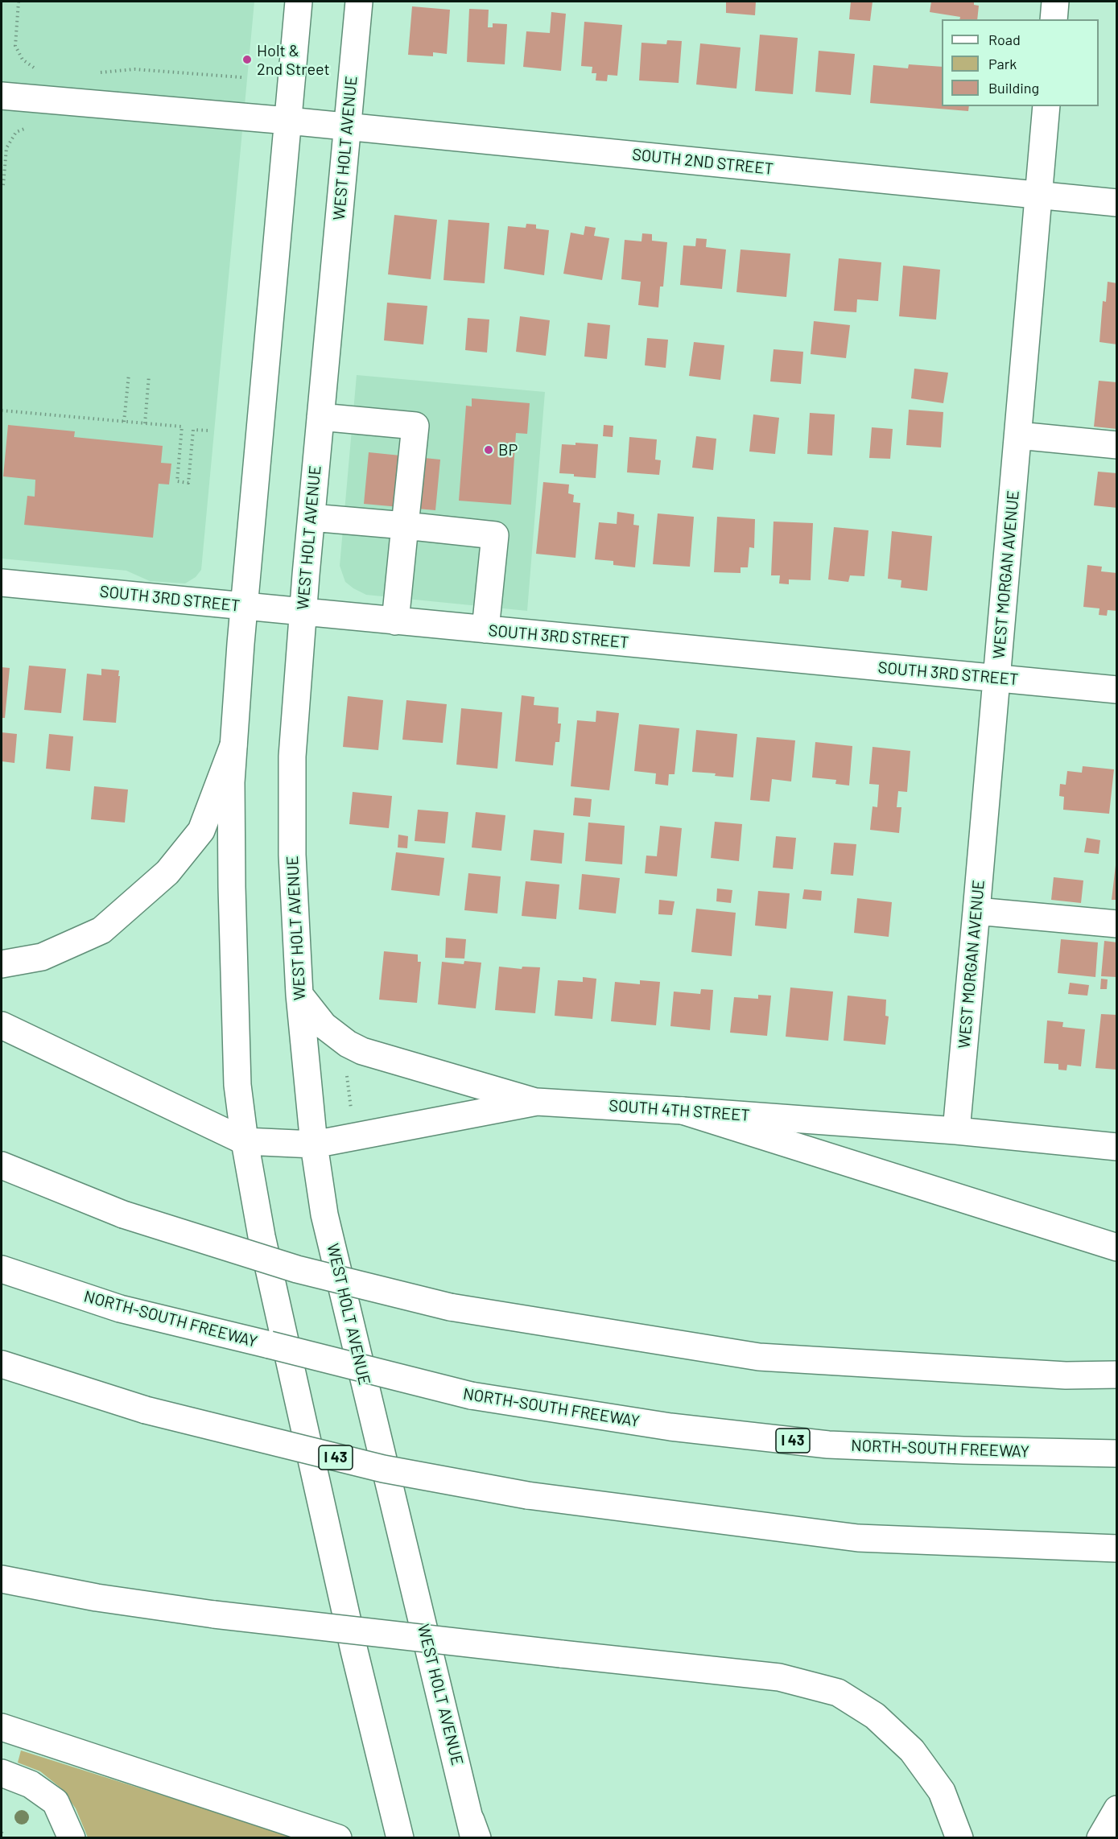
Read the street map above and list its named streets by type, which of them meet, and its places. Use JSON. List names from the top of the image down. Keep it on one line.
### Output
{"streets":{"main road":["WEST HOLT AVENUE","SOUTH 2ND STREET","WEST MORGAN AVENUE","SOUTH 3RD STREET","SOUTH 4TH STREET","NORTH-SOUTH FREEWAY","I 43"]},"crossings":[["WEST HOLT AVENUE","SOUTH 2ND STREET"],["WEST HOLT AVENUE","SOUTH 3RD STREET"],["WEST HOLT AVENUE","SOUTH 4TH STREET"],["SOUTH 2ND STREET","WEST MORGAN AVENUE"],["WEST MORGAN AVENUE","SOUTH 3RD STREET"],["WEST MORGAN AVENUE","SOUTH 4TH STREET"]],"places":["Holt & 2nd Street","BP"],"legend":["Road","Park","Building"]}
